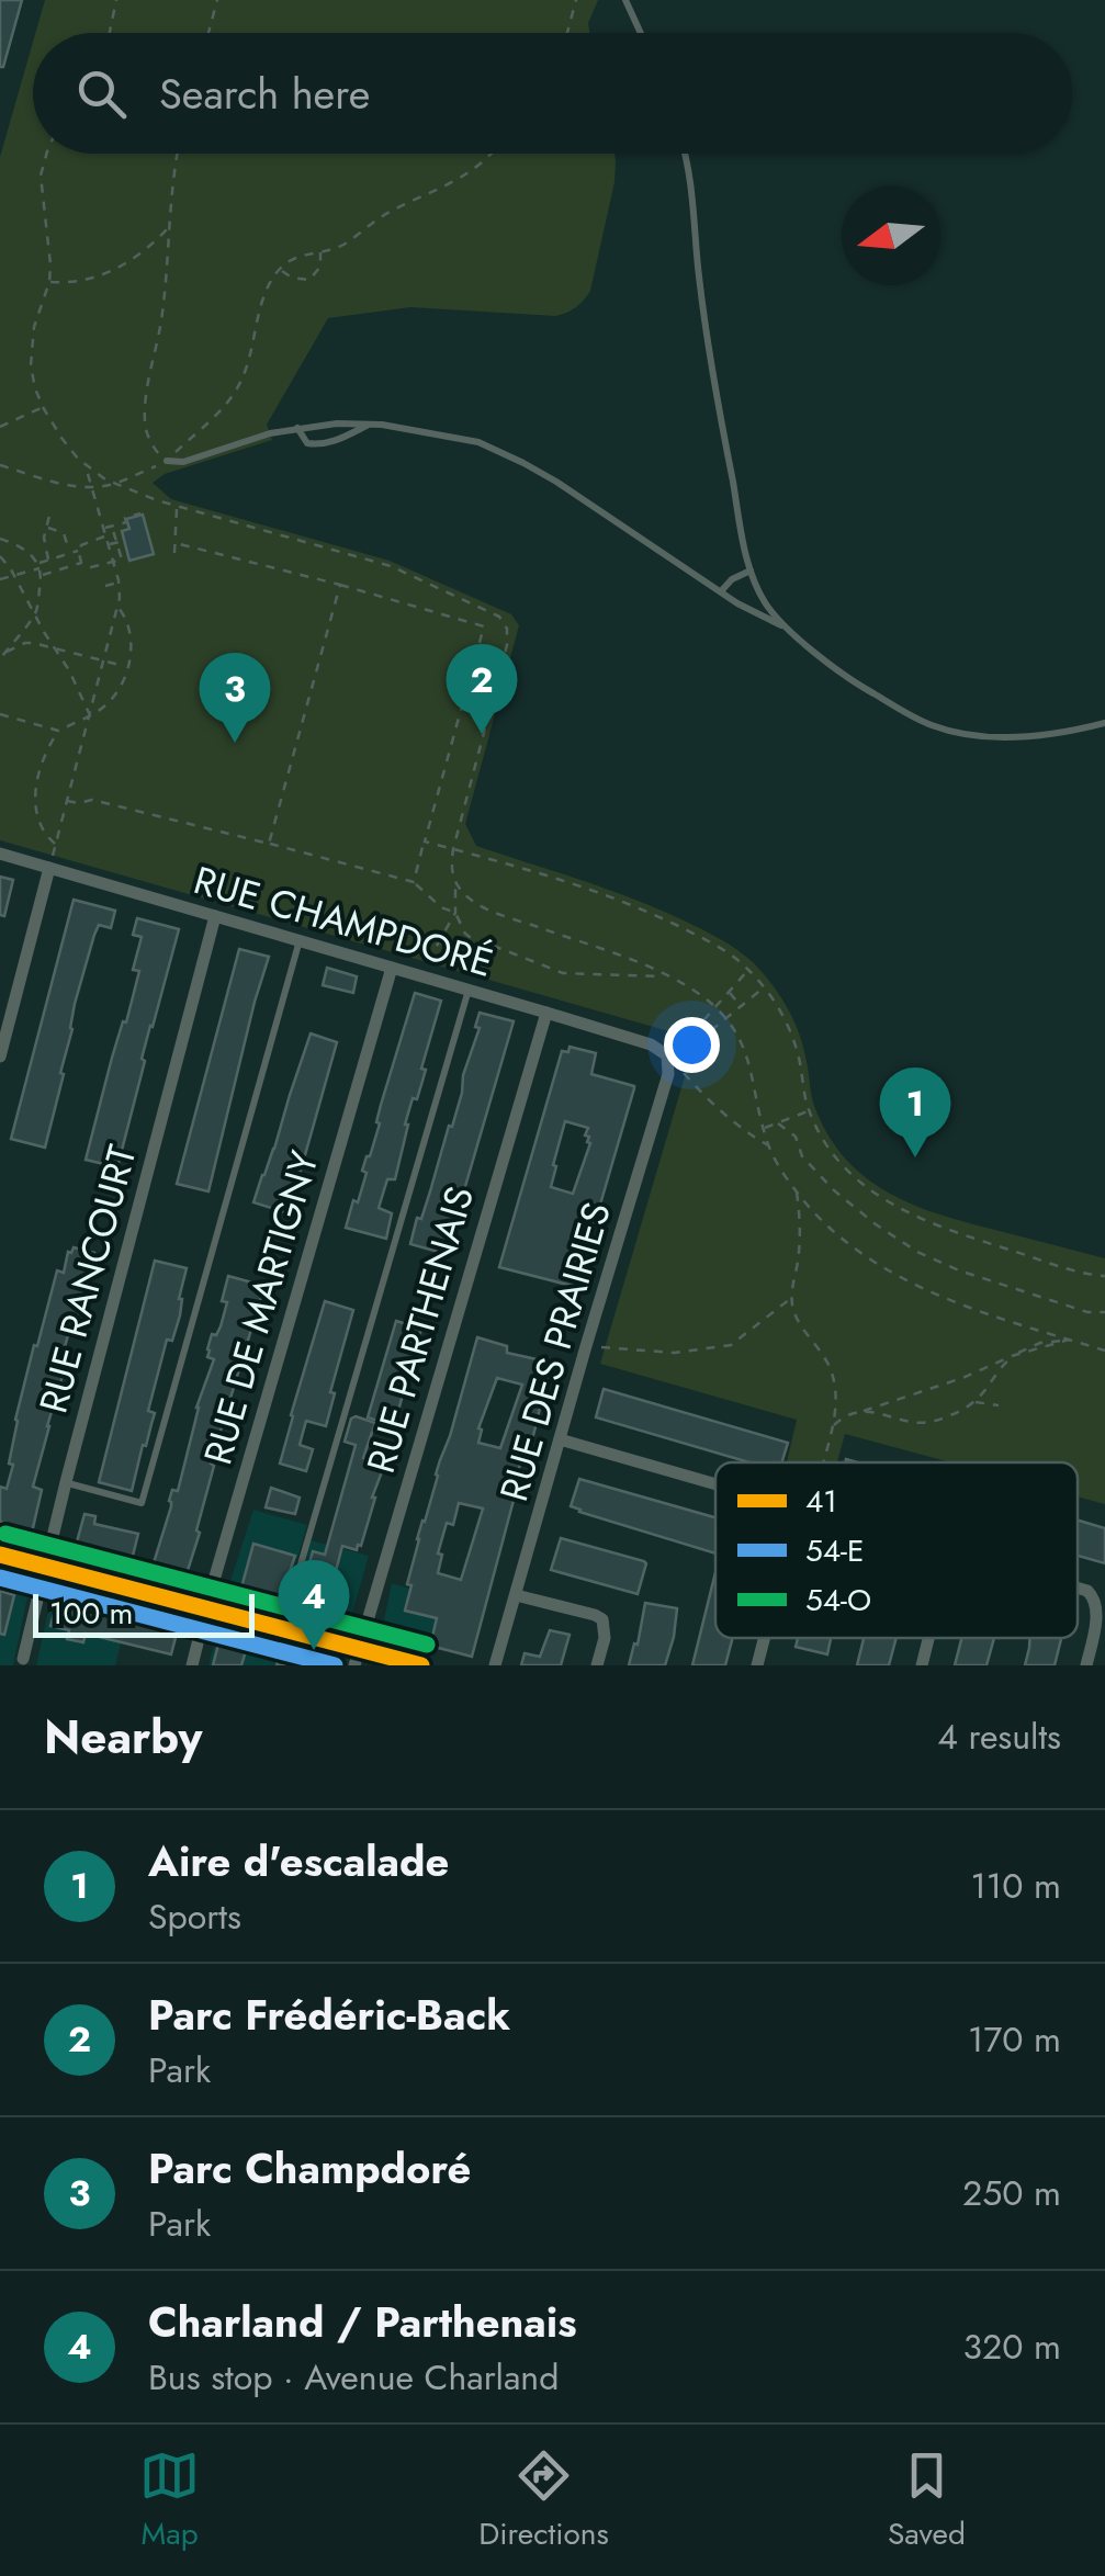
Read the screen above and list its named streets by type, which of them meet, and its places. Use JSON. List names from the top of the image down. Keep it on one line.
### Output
{"streets":{"street":["RUE CHAMPDORÉ","RUE RANCOURT","RUE DE MARTIGNY","RUE PARTHENAIS","RUE DES PRAIRIES"]},"crossings":[["RUE CHAMPDORÉ","RUE RANCOURT"],["RUE CHAMPDORÉ","RUE DE MARTIGNY"],["RUE CHAMPDORÉ","RUE PARTHENAIS"],["RUE CHAMPDORÉ","RUE DES PRAIRIES"]],"lines":["transit line 54-O","transit line 41","transit line 54-E"],"legend":["41","54-E","54-O"],"scale_bar":"100 m","north":"left","page":{"search":"Search here","pins":["2","3","1","4"],"scale":"100 m","heading":["Nearby","4 results"],"list":[{"mark":"1","name":"Aire d'escalade","note":"Sports","value":"110 m"},{"mark":"2","name":"Parc Frédéric-Back","note":"Park","value":"170 m"},{"mark":"3","name":"Parc Champdoré","note":"Park","value":"250 m"},{"mark":"4","name":"Charland / Parthenais","note":"Bus stop · Avenue Charland","value":"320 m"}],"nav":["Map","Directions","Saved"]}}
